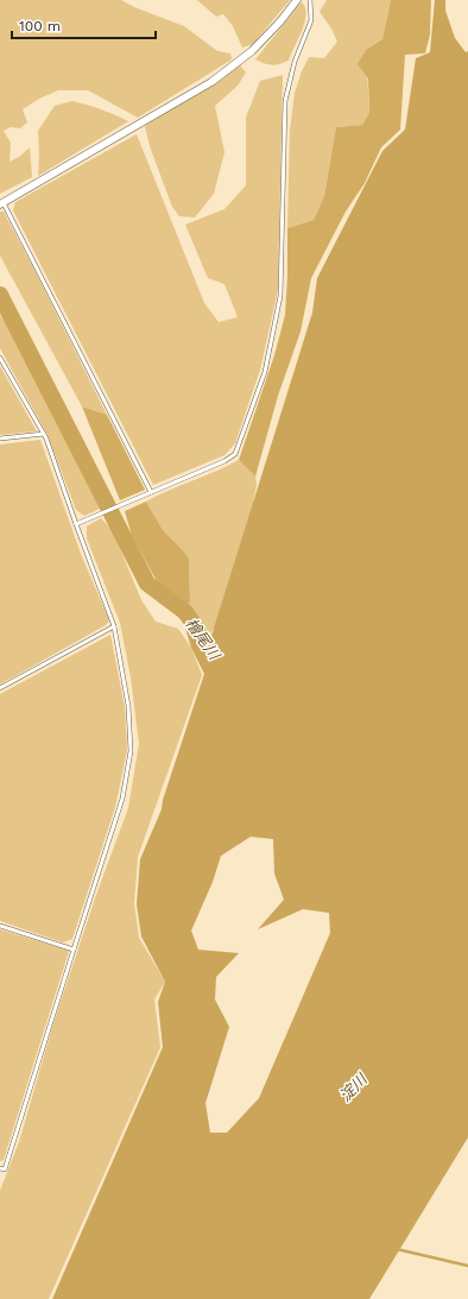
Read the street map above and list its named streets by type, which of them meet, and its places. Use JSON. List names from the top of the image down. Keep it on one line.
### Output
{"water":["檜尾川","淀川"],"scale_bar":"100 m"}
